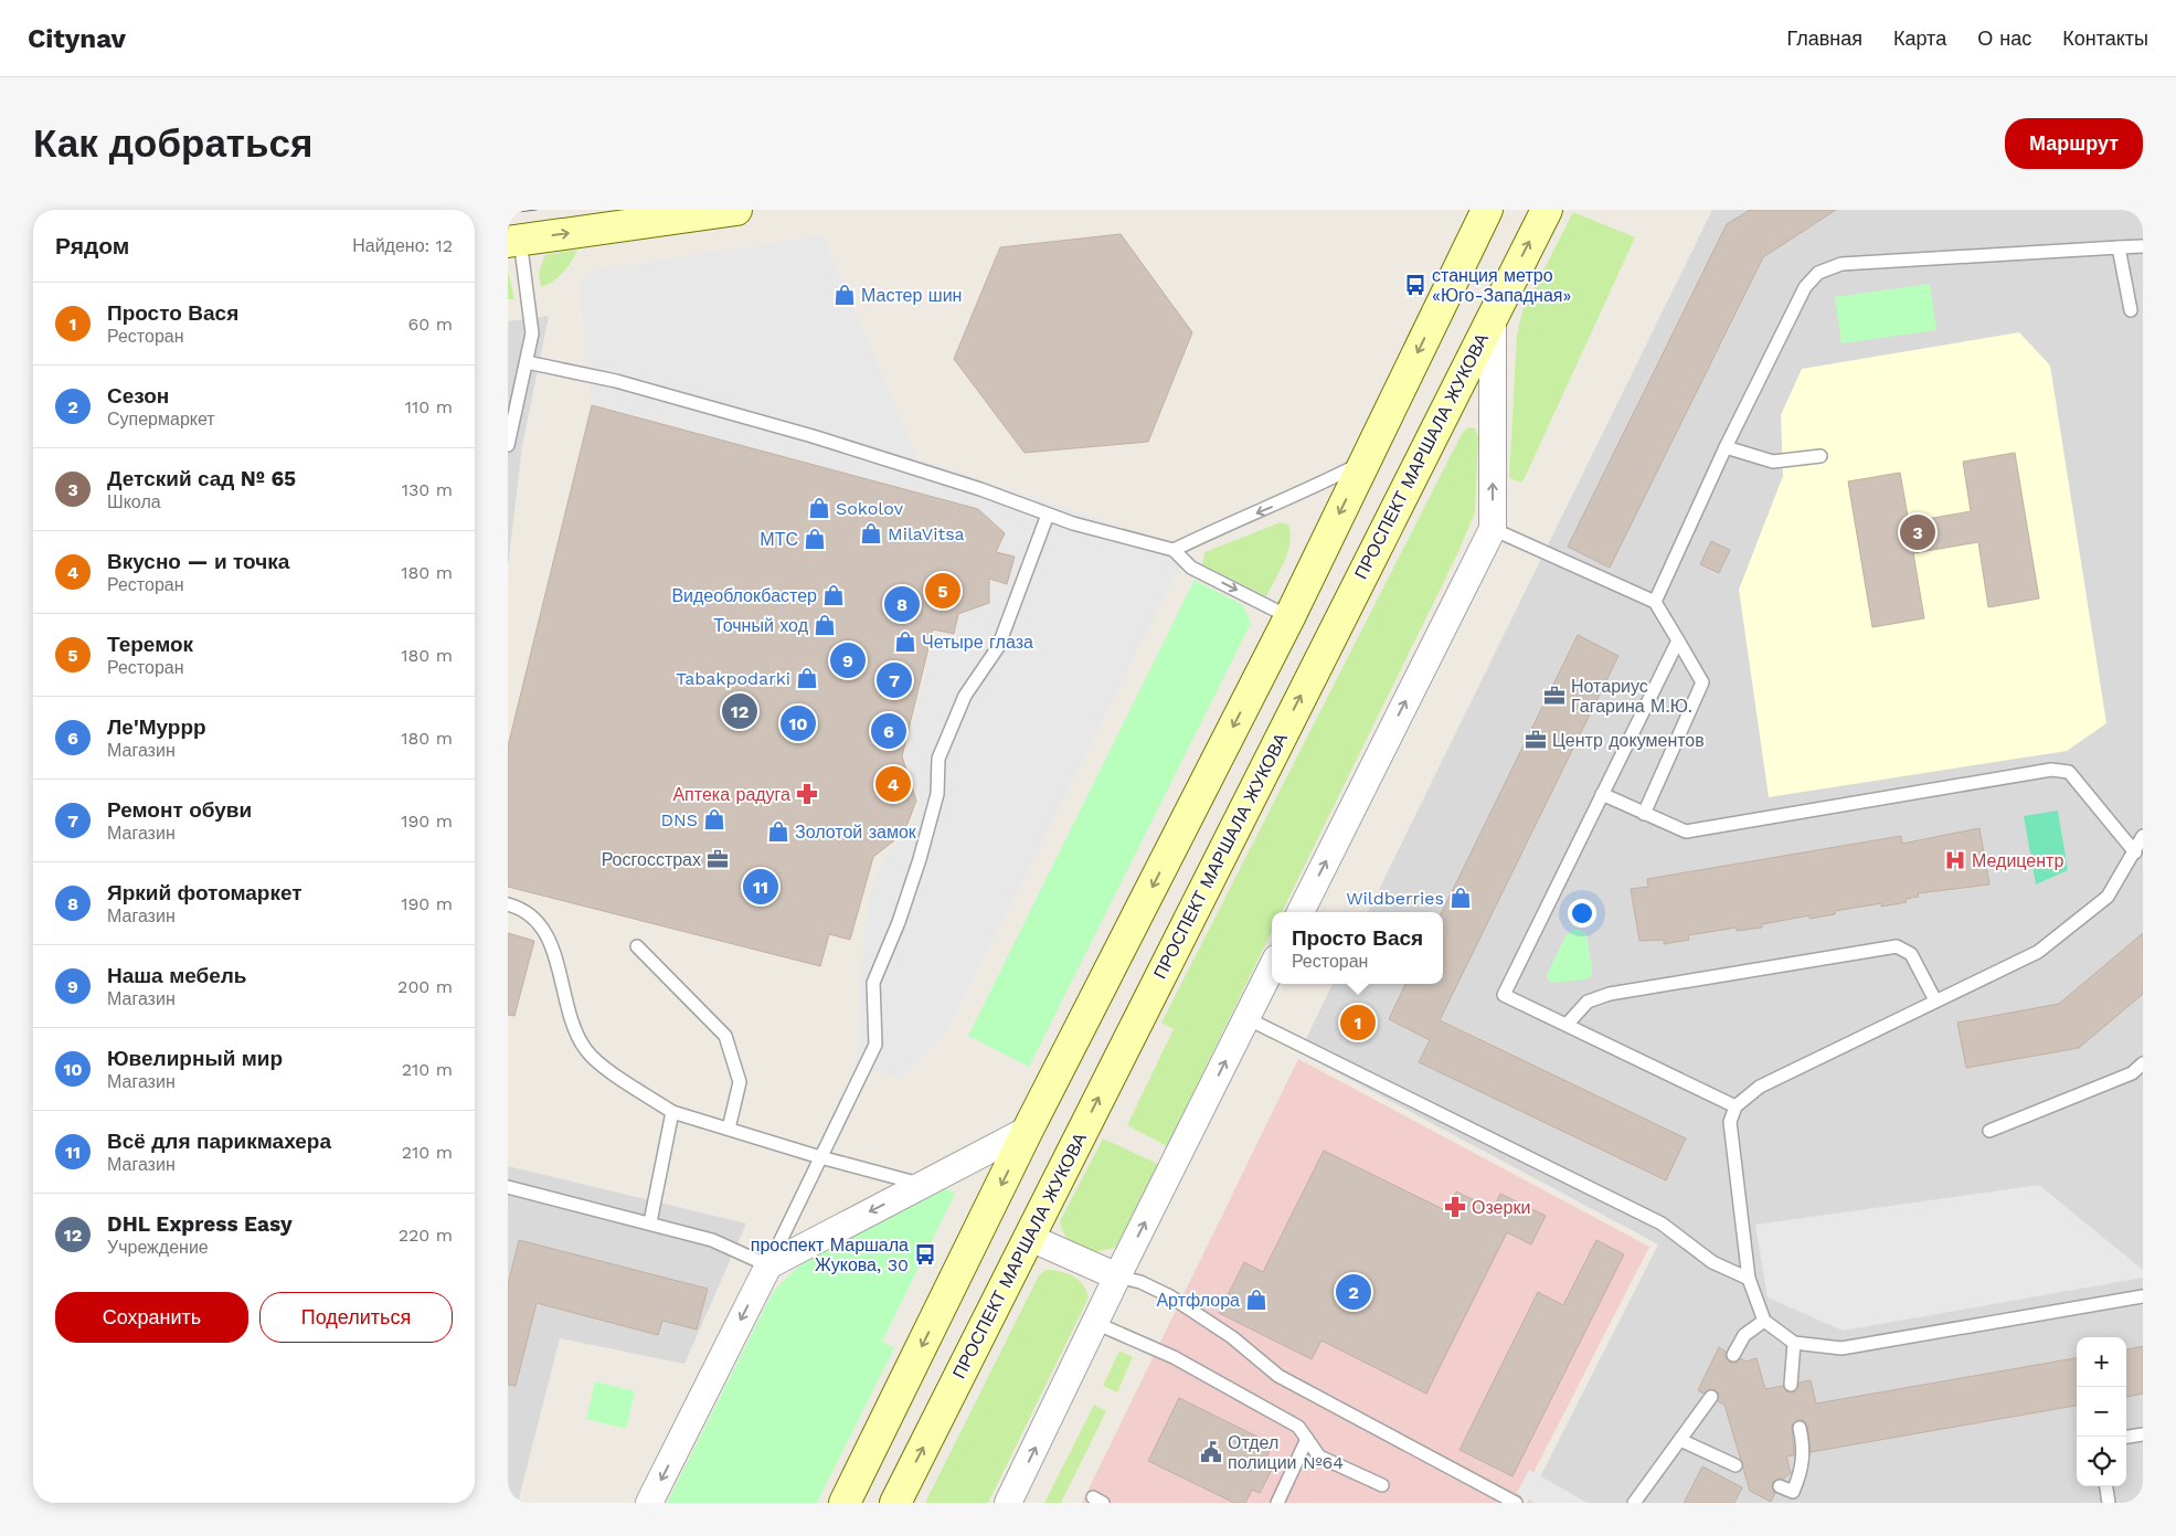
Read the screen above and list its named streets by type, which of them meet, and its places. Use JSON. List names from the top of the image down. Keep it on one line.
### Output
{"streets":{"main road":["ПРОСПЕКТ МАРШАЛА ЖУКОВА"]},"places":{"bus stop":["станция метро «Юго-Западная»","проспект Маршала Жукова, 30"],"shop":["Мастер шин","Sokolov","MilaVitsa","МТС","Видеоблокбастер","Точный ход","Четыре глаза","Tabakpodarki","DNS","Золотой замок","Wildberries","Артфлора"],"office":["Нотариус Гагарина М.Ю.","Центр документов","Росгосстрах"],"pharmacy":["Аптека радуга","Озерки"],"hospital":["Медицентр"],"public building":["Отдел полиции №64"]},"page":{"header":"Citynav","nav":["Главная","Карта","О нас","Контакты"],"buttons":["Маршрут",["Сохранить","Поделиться"]],"title":"Как добраться","heading":["Рядом","Найдено: 12"],"list":[{"mark":"1","name":"Просто Вася","note":"Ресторан","value":"60 m"},{"mark":"2","name":"Сезон","note":"Супермаркет","value":"110 m"},{"mark":"3","name":"Детский сад № 65","note":"Школа","value":"130 m"},{"mark":"4","name":"Вкусно — и точка","note":"Ресторан","value":"180 m"},{"mark":"5","name":"Теремок","note":"Ресторан","value":"180 m"},{"mark":"6","name":"Ле'Муррр","note":"Магазин","value":"180 m"},{"mark":"7","name":"Ремонт обуви","note":"Магазин","value":"190 m"},{"mark":"8","name":"Яркий фотомаркет","note":"Магазин","value":"190 m"},{"mark":"9","name":"Наша мебель","note":"Магазин","value":"200 m"},{"mark":"10","name":"Ювелирный мир","note":"Магазин","value":"210 m"},{"mark":"11","name":"Всё для парикмахера","note":"Магазин","value":"210 m"},{"mark":"12","name":"DHL Express Easy","note":"Учреждение","value":"220 m"}],"pins":["3","5","8","9","7","12","10","6","4","11","1","2"],"popup":["Просто Вася","Ресторан"],"map_buttons":["+","−"]}}
